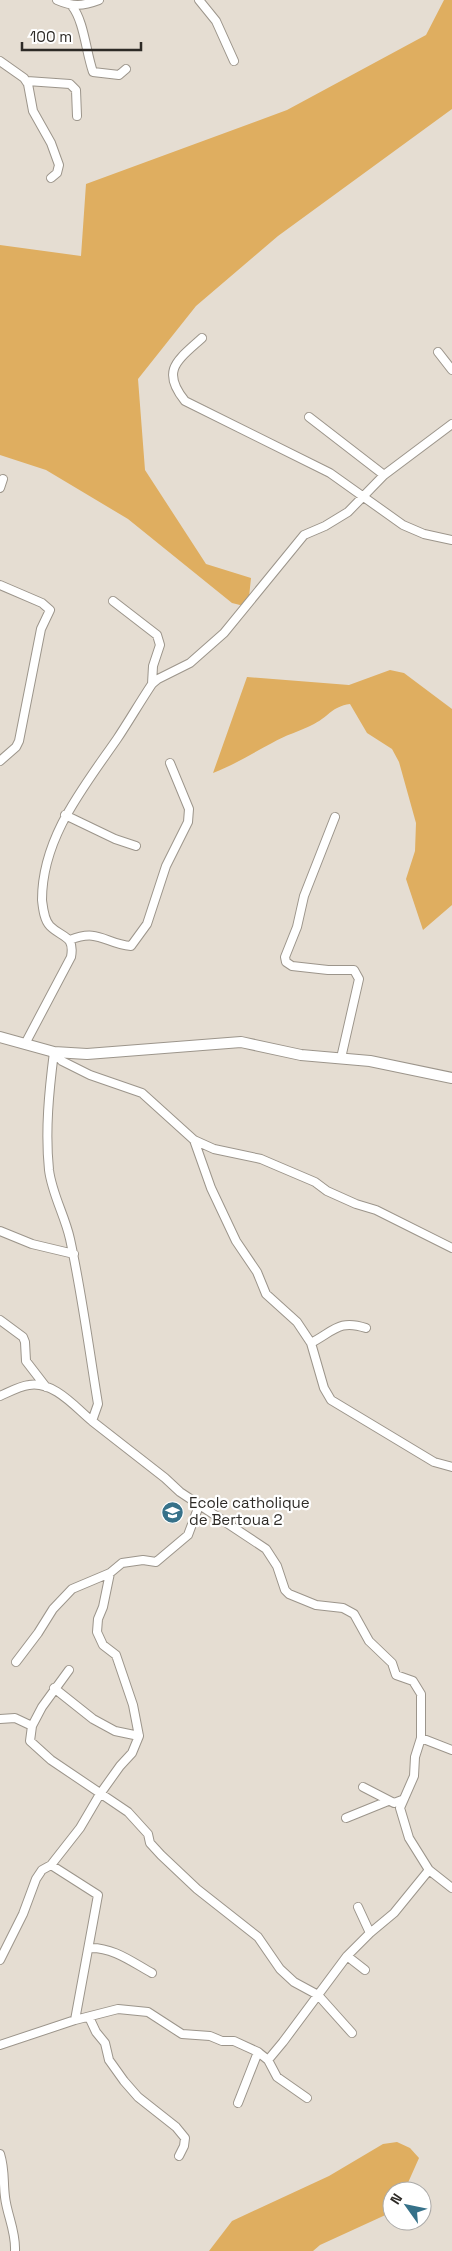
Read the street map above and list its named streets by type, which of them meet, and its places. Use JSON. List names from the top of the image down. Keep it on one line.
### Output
{"places":{"school or university":["Ecole catholique de Bertoua 2"]},"scale_bar":"100 m","north":"top left"}
